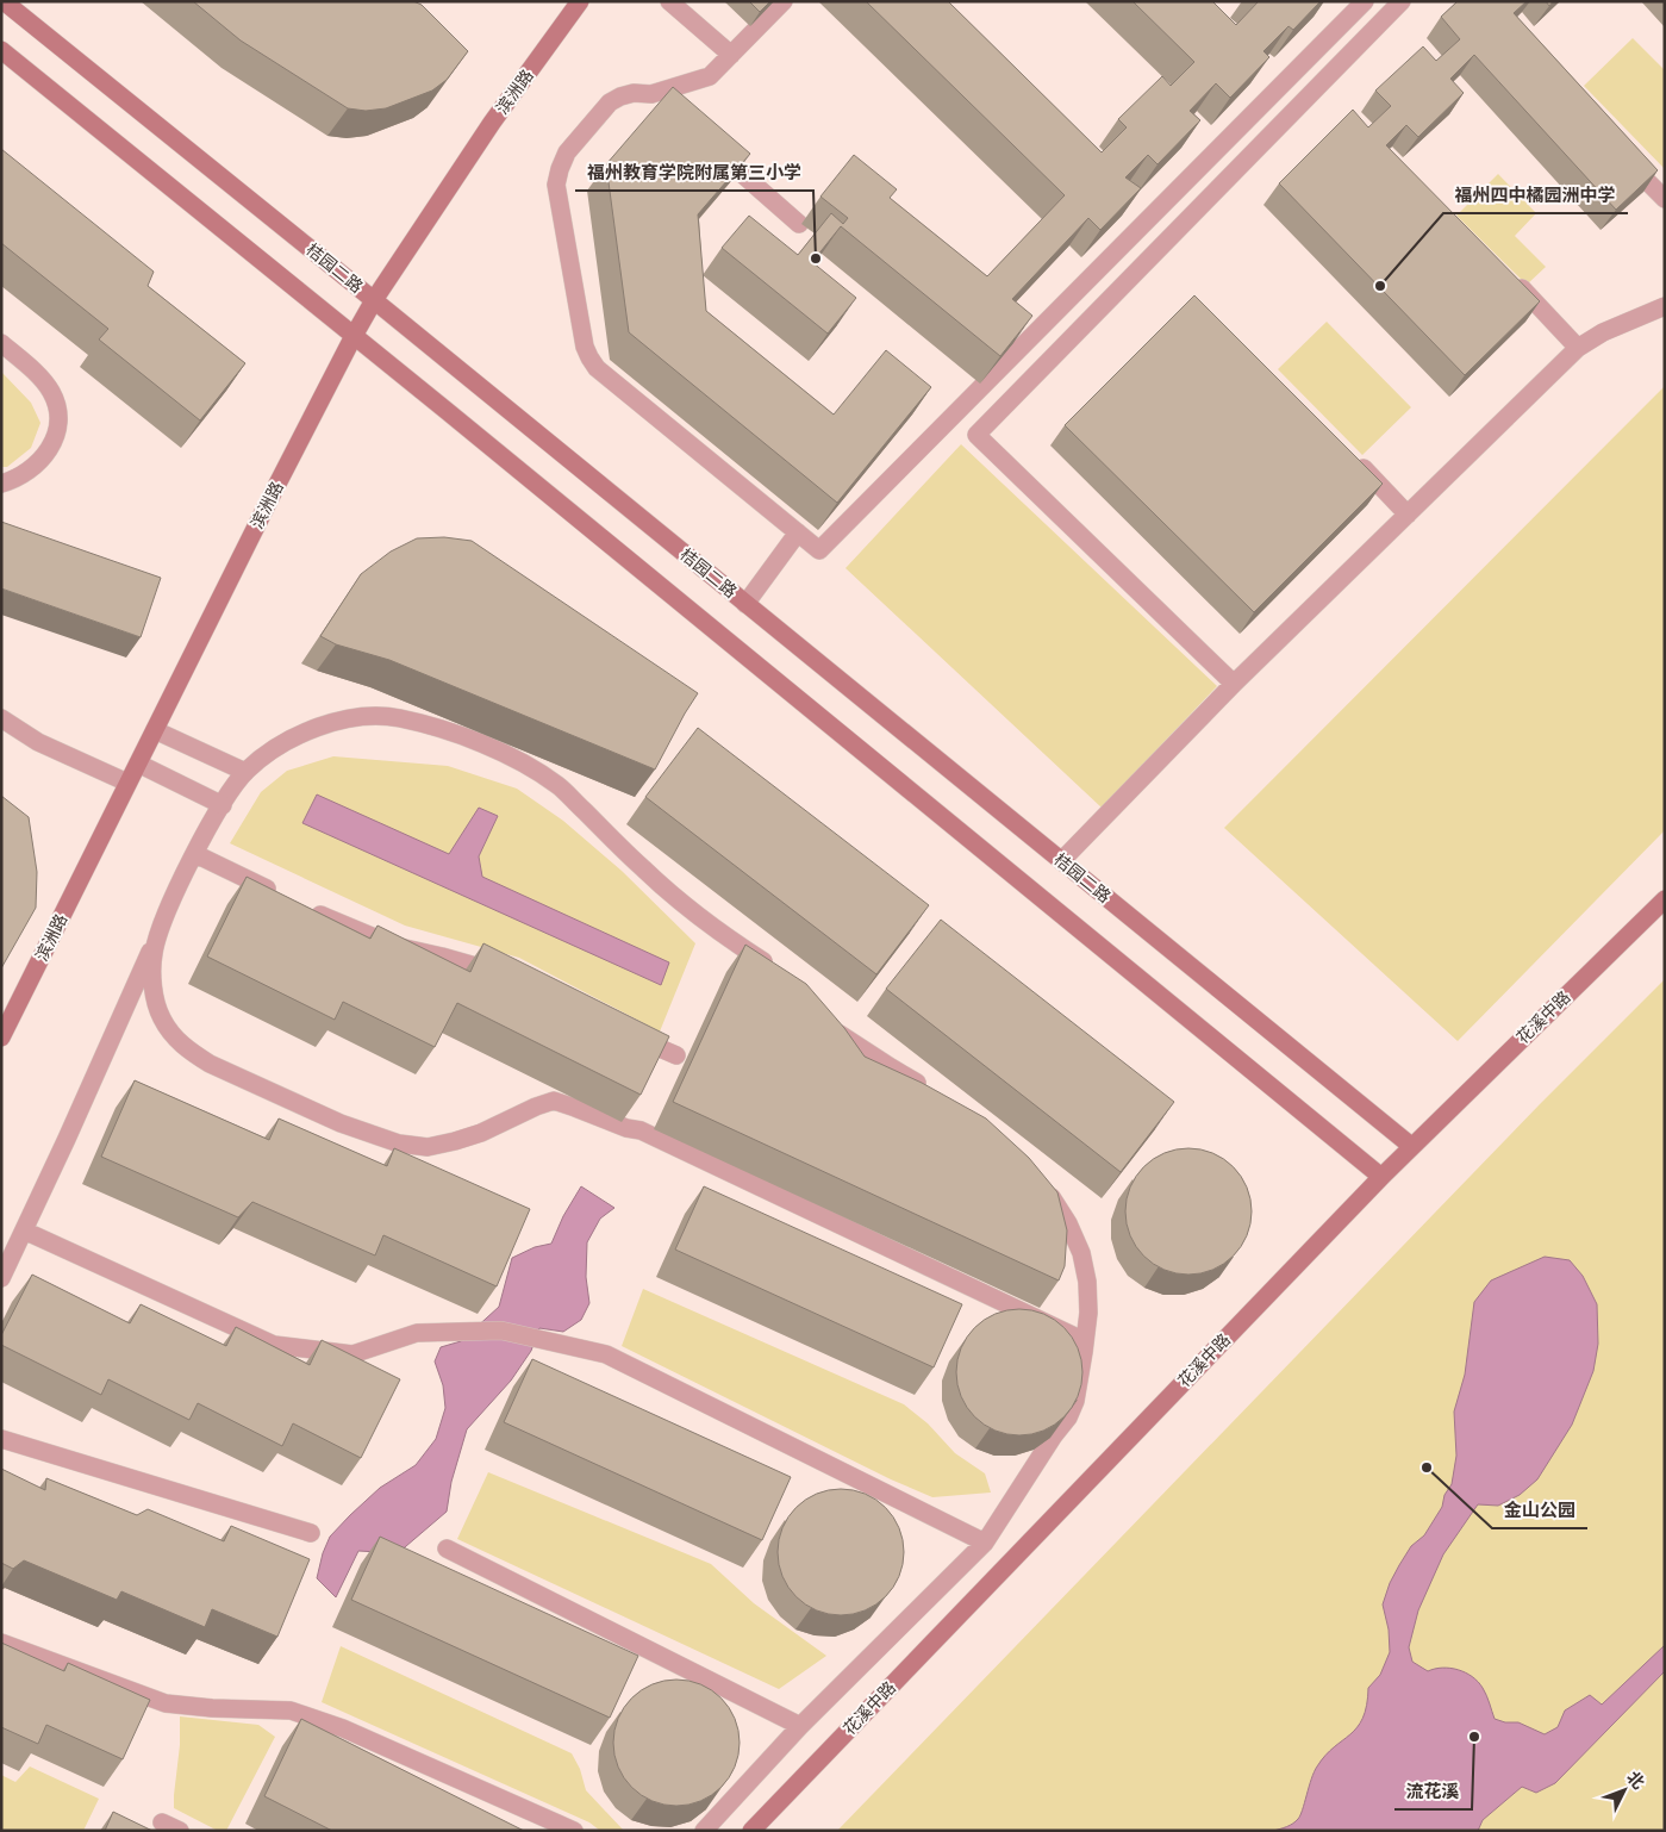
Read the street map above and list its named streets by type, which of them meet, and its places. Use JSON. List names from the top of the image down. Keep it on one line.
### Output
{"streets":{"street":["滨洲路","桔园二路","花溪中路"]},"crossings":[["滨洲路","桔园二路"],["桔园二路","花溪中路"]],"places":["福州教育学院附属第三小学","福州四中橘园洲中学","金山公园","流花溪"],"north":"top right"}
